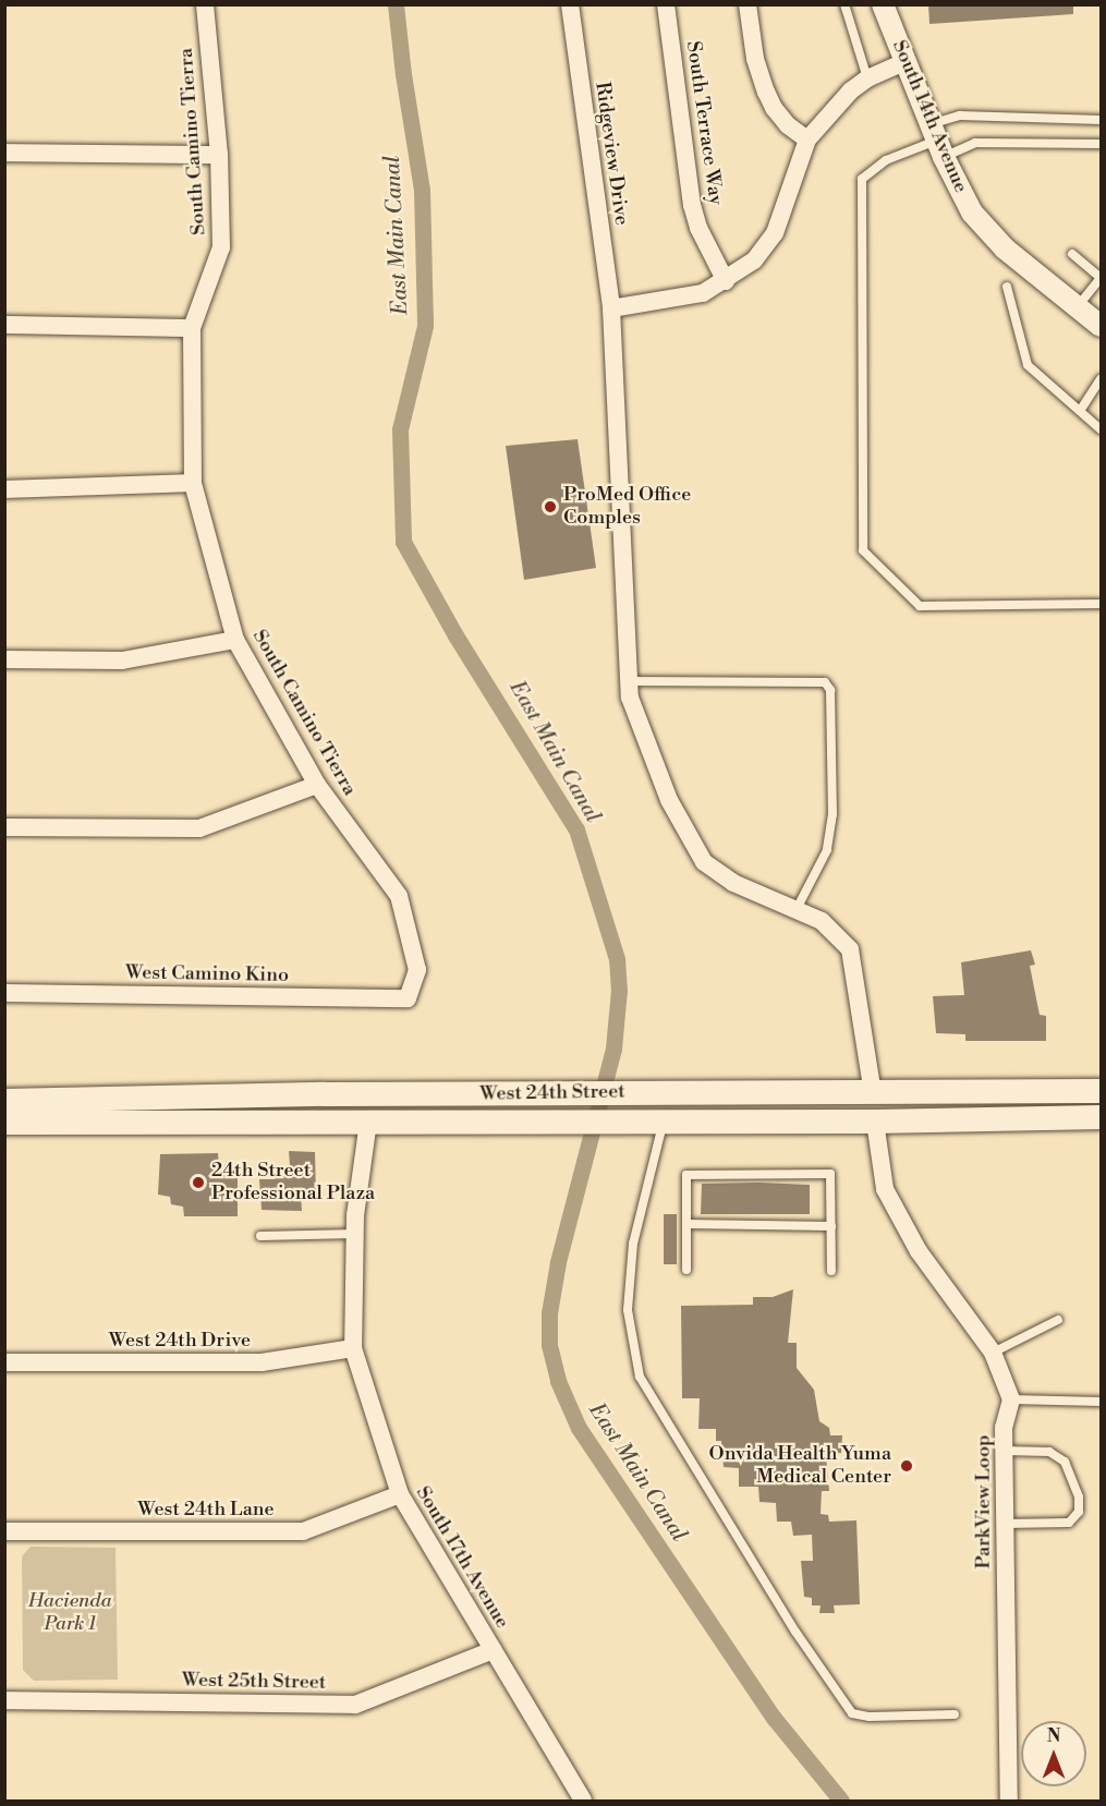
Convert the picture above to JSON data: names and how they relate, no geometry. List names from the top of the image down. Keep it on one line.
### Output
{"streets":{"main road":["West 24th Street"],"street":["South 14th Avenue","South Terrace Way","South Camino Tierra","Ridgeview Drive","West Camino Kino","West 24th Drive","ParkView Loop","West 24th Lane","South 17th Avenue","West 25th Street"]},"crossings":[["South Camino Tierra","West Camino Kino"],["Ridgeview Drive","West 24th Street"],["West 24th Street","South 17th Avenue"],["West 24th Drive","South 17th Avenue"],["West 24th Lane","South 17th Avenue"],["South 17th Avenue","West 25th Street"]],"water":["East Main Canal"],"parks":["Hacienda Park 1"],"places":["ProMed Office Comples","24th Street Professional Plaza","Onvida Health Yuma Medical Center"],"north":"top"}
